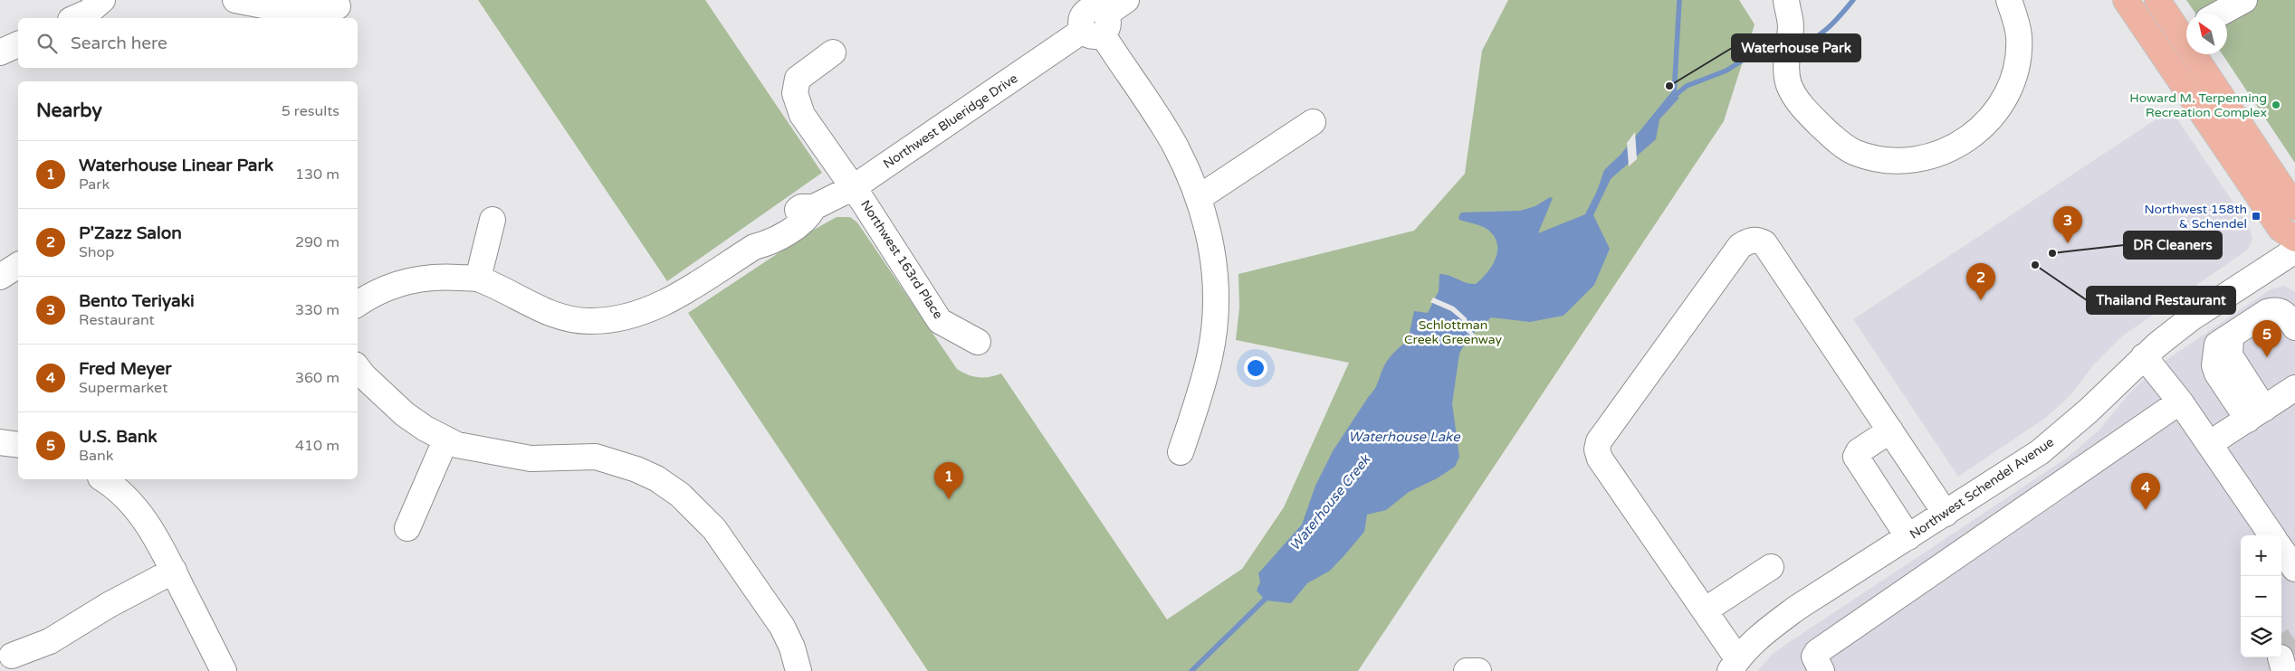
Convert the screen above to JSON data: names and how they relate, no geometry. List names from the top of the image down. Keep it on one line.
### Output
{"streets":{"street":["Northwest Blueridge Drive","Northwest 163rd Place","Northwest Schendel Avenue"]},"crossings":[["Northwest Blueridge Drive","Northwest 163rd Place"]],"water":["Waterhouse Lake","Waterhouse Creek"],"parks":["Schlottman Creek Greenway"],"places":{"other":["Waterhouse Park","Howard M. Terpenning Recreation Complex","DR Cleaners","Thailand Restaurant"],"transit":["Northwest 158th & Schendel"]},"north":"top left","page":{"search":"Search here","heading":["Nearby","5 results"],"list":[{"mark":"1","name":"Waterhouse Linear Park","note":"Park","value":"130 m"},{"mark":"2","name":"P'Zazz Salon","note":"Shop","value":"290 m"},{"mark":"3","name":"Bento Teriyaki","note":"Restaurant","value":"330 m"},{"mark":"4","name":"Fred Meyer","note":"Supermarket","value":"360 m"},{"mark":"5","name":"U.S. Bank","note":"Bank","value":"410 m"}],"pins":["3","2","5","1","4"],"map_buttons":["+","−"]}}
